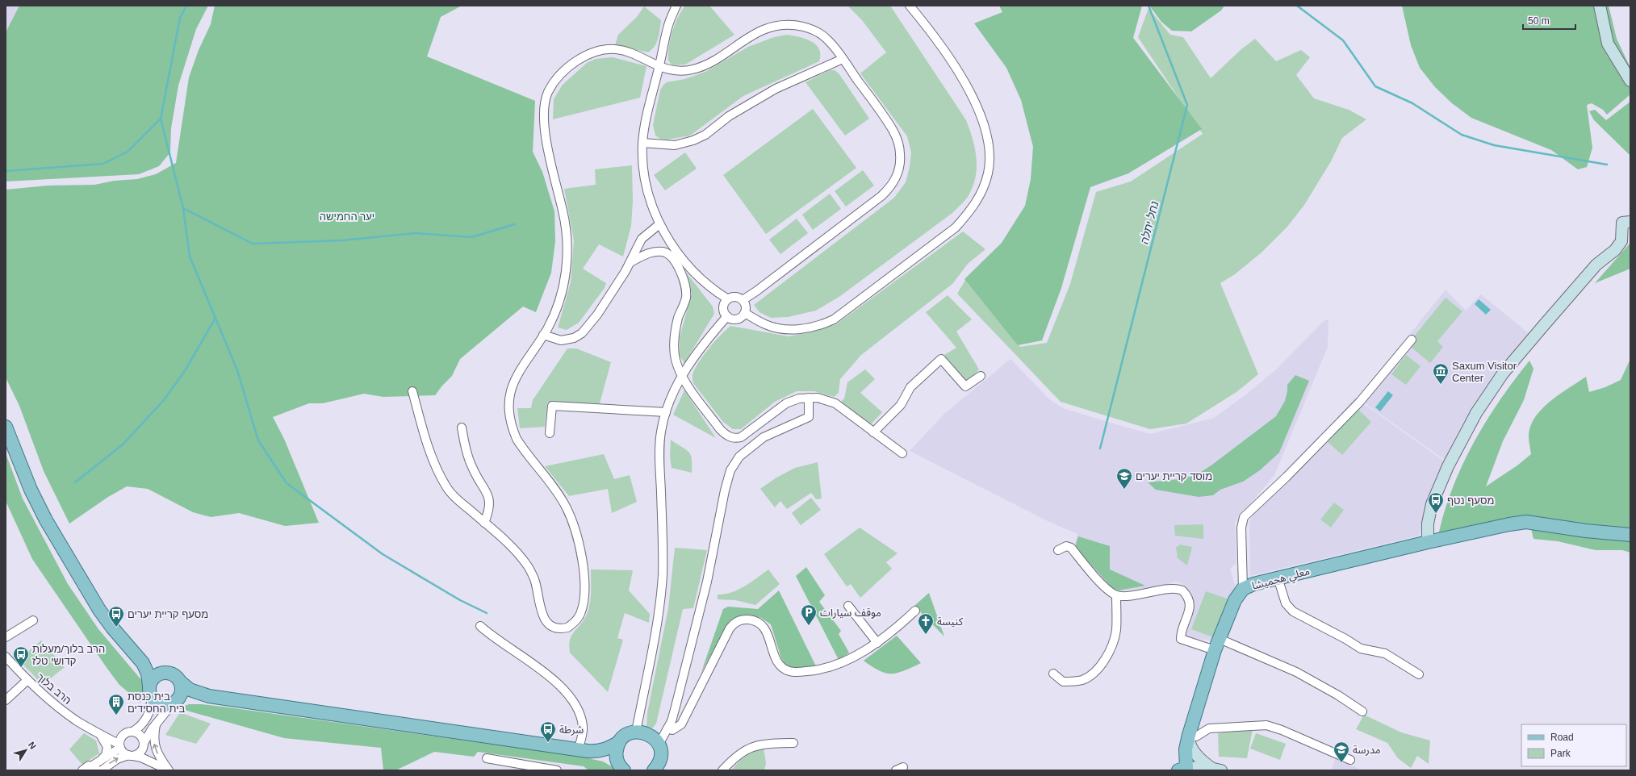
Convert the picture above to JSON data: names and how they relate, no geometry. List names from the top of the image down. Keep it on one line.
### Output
{"streets":{"main road":["معلي هحميشا"],"street":["הרב בלוך"]},"water":["נחל יתלה"],"parks":["יער החמישה"],"places":{"museum":["Saxum Visitor Center"],"school or university":["מוסד קריית יערים","مدرسة"],"bus stop":["מסעף נטף","מסעף קריית יערים","הרב בלוך/מעלות קדושי טלז","شرطة"],"parking":["موقف سيارات"],"church":["كنيسة"],"building":["בית כנסת בית החסידים"]},"legend":["Road","Park"],"scale_bar":"50 m","north":"top right"}
